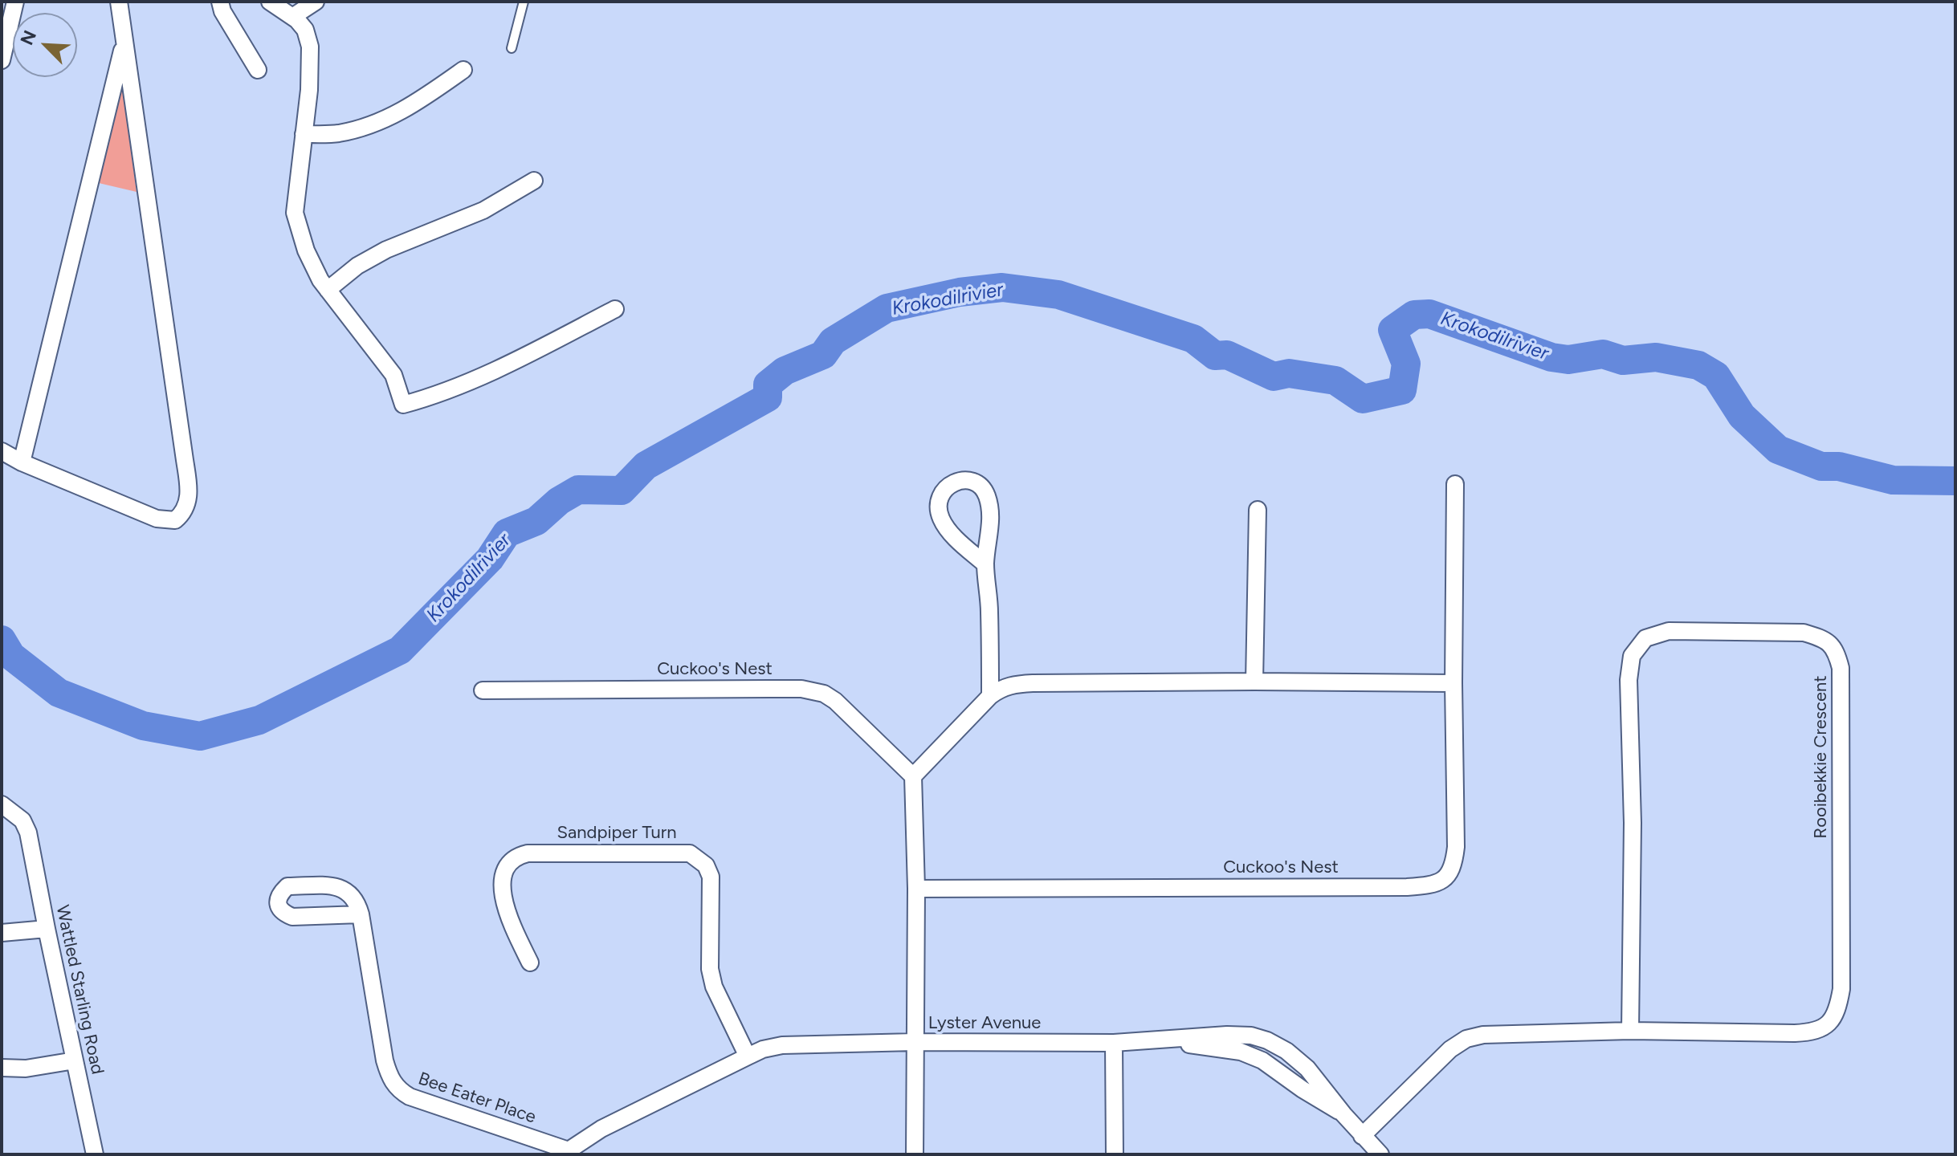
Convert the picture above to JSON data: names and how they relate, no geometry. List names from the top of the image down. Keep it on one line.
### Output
{"streets":{"street":["Cuckoo's Nest","Rooibekkie Crescent","Sandpiper Turn","Wattled Starling Road","Lyster Avenue","Bee Eater Place"]},"crossings":[["Rooibekkie Crescent","Lyster Avenue"],["Sandpiper Turn","Lyster Avenue"],["Lyster Avenue","Bee Eater Place"]],"water":["Krokodilrivier"],"north":"top left"}
